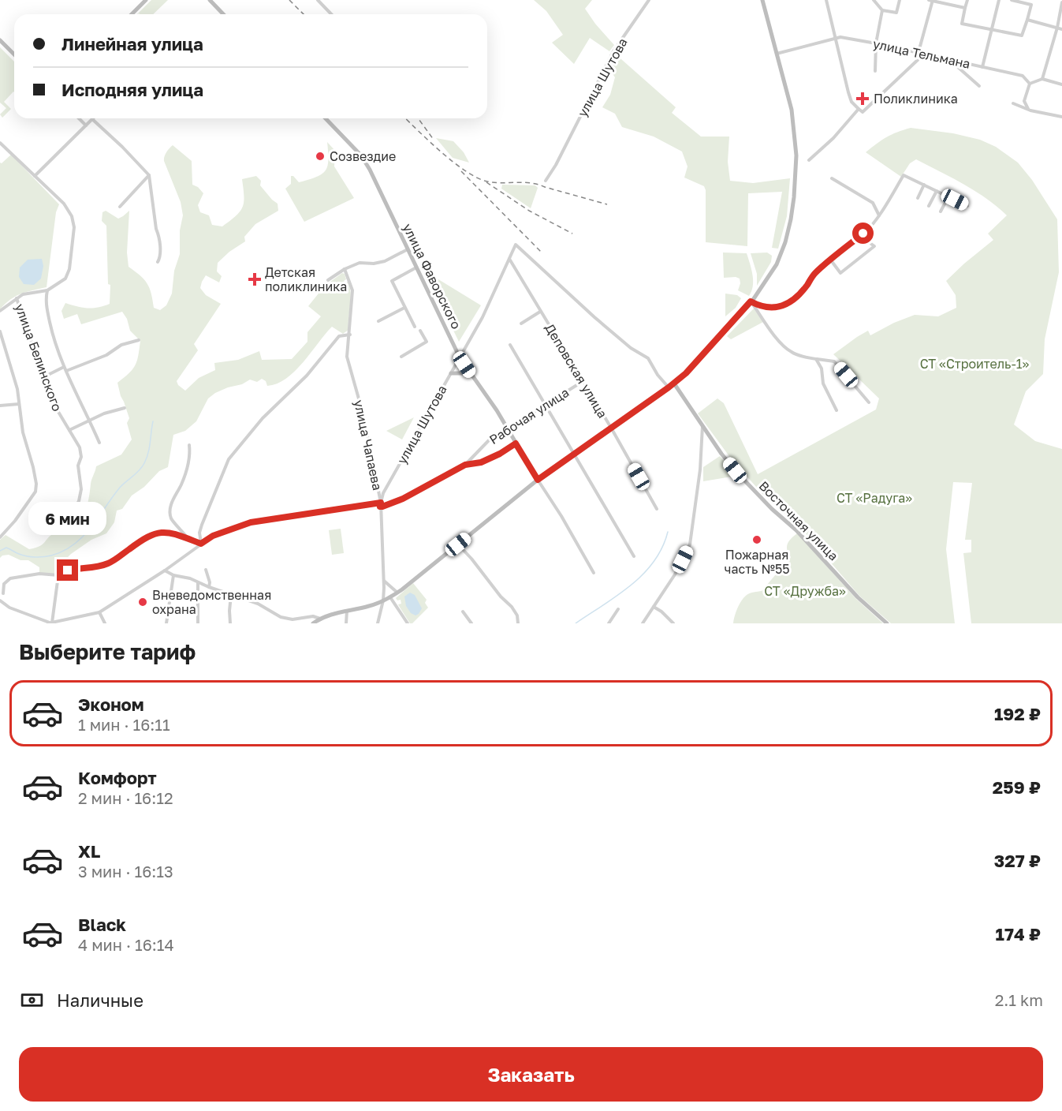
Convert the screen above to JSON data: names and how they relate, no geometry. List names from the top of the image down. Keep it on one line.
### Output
{"streets":{"main road":["улица Фаворского","Восточная улица"],"street":["улица Тельмана","улица Шутова","улица Белинского","Деповская улица","Рабочая улица","улица Чапаева"]},"crossings":[["улица Шутова","улица Фаворского"],["улица Шутова","Деповская улица"],["улица Шутова","Рабочая улица"],["улица Шутова","улица Чапаева"],["улица Фаворского","Рабочая улица"],["Деповская улица","Рабочая улица"],["Рабочая улица","улица Чапаева"]],"parks":["СТ «Строитель-1»","СТ «Радуга»","СТ «Дружба»"],"places":{"health":["Поликлиника","Детская поликлиника"],"other":["Созвездие","Пожарная часть №55","Вневедомственная охрана"]},"page":{"banner":["Линейная улица","Исподняя улица"],"bubble":"6 мин","heading":"Выберите тариф","list":[{"name":"Эконом","note":"1 мин · 16:11","value":"192 ₽"},{"name":"Комфорт","note":"2 мин · 16:12","value":"259 ₽"},{"name":"XL","note":"3 мин · 16:13","value":"327 ₽"},{"name":"Black","note":"4 мин · 16:14","value":"174 ₽"}],"pay":["Наличные","2.1 km"],"buttons":"Заказать"}}
